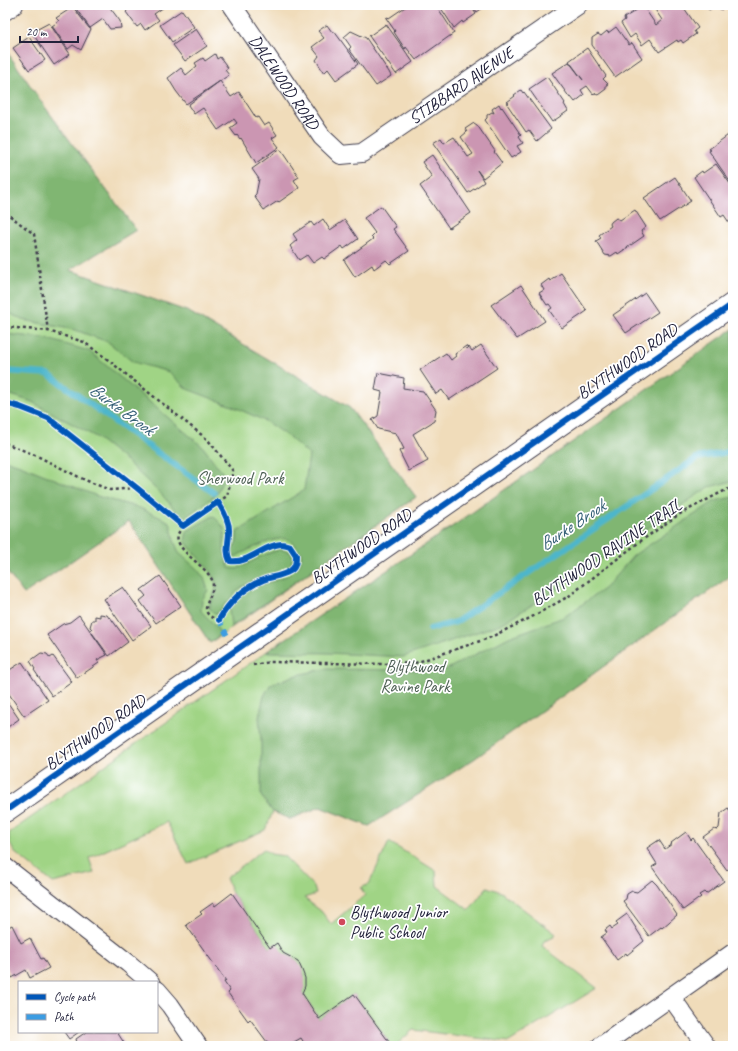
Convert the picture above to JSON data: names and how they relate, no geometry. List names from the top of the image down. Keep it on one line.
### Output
{"streets":{"street":["DALEWOOD ROAD","STIBBARD AVENUE","BLYTHWOOD ROAD"],"path":["BLYTHWOOD RAVINE TRAIL"]},"crossings":[["DALEWOOD ROAD","STIBBARD AVENUE"]],"water":["Burke Brook"],"parks":["Sherwood Park","Blythwood Ravine Park"],"places":["Blythwood Junior Public School"],"legend":["Cycle path","Path"],"scale_bar":"20 m"}
